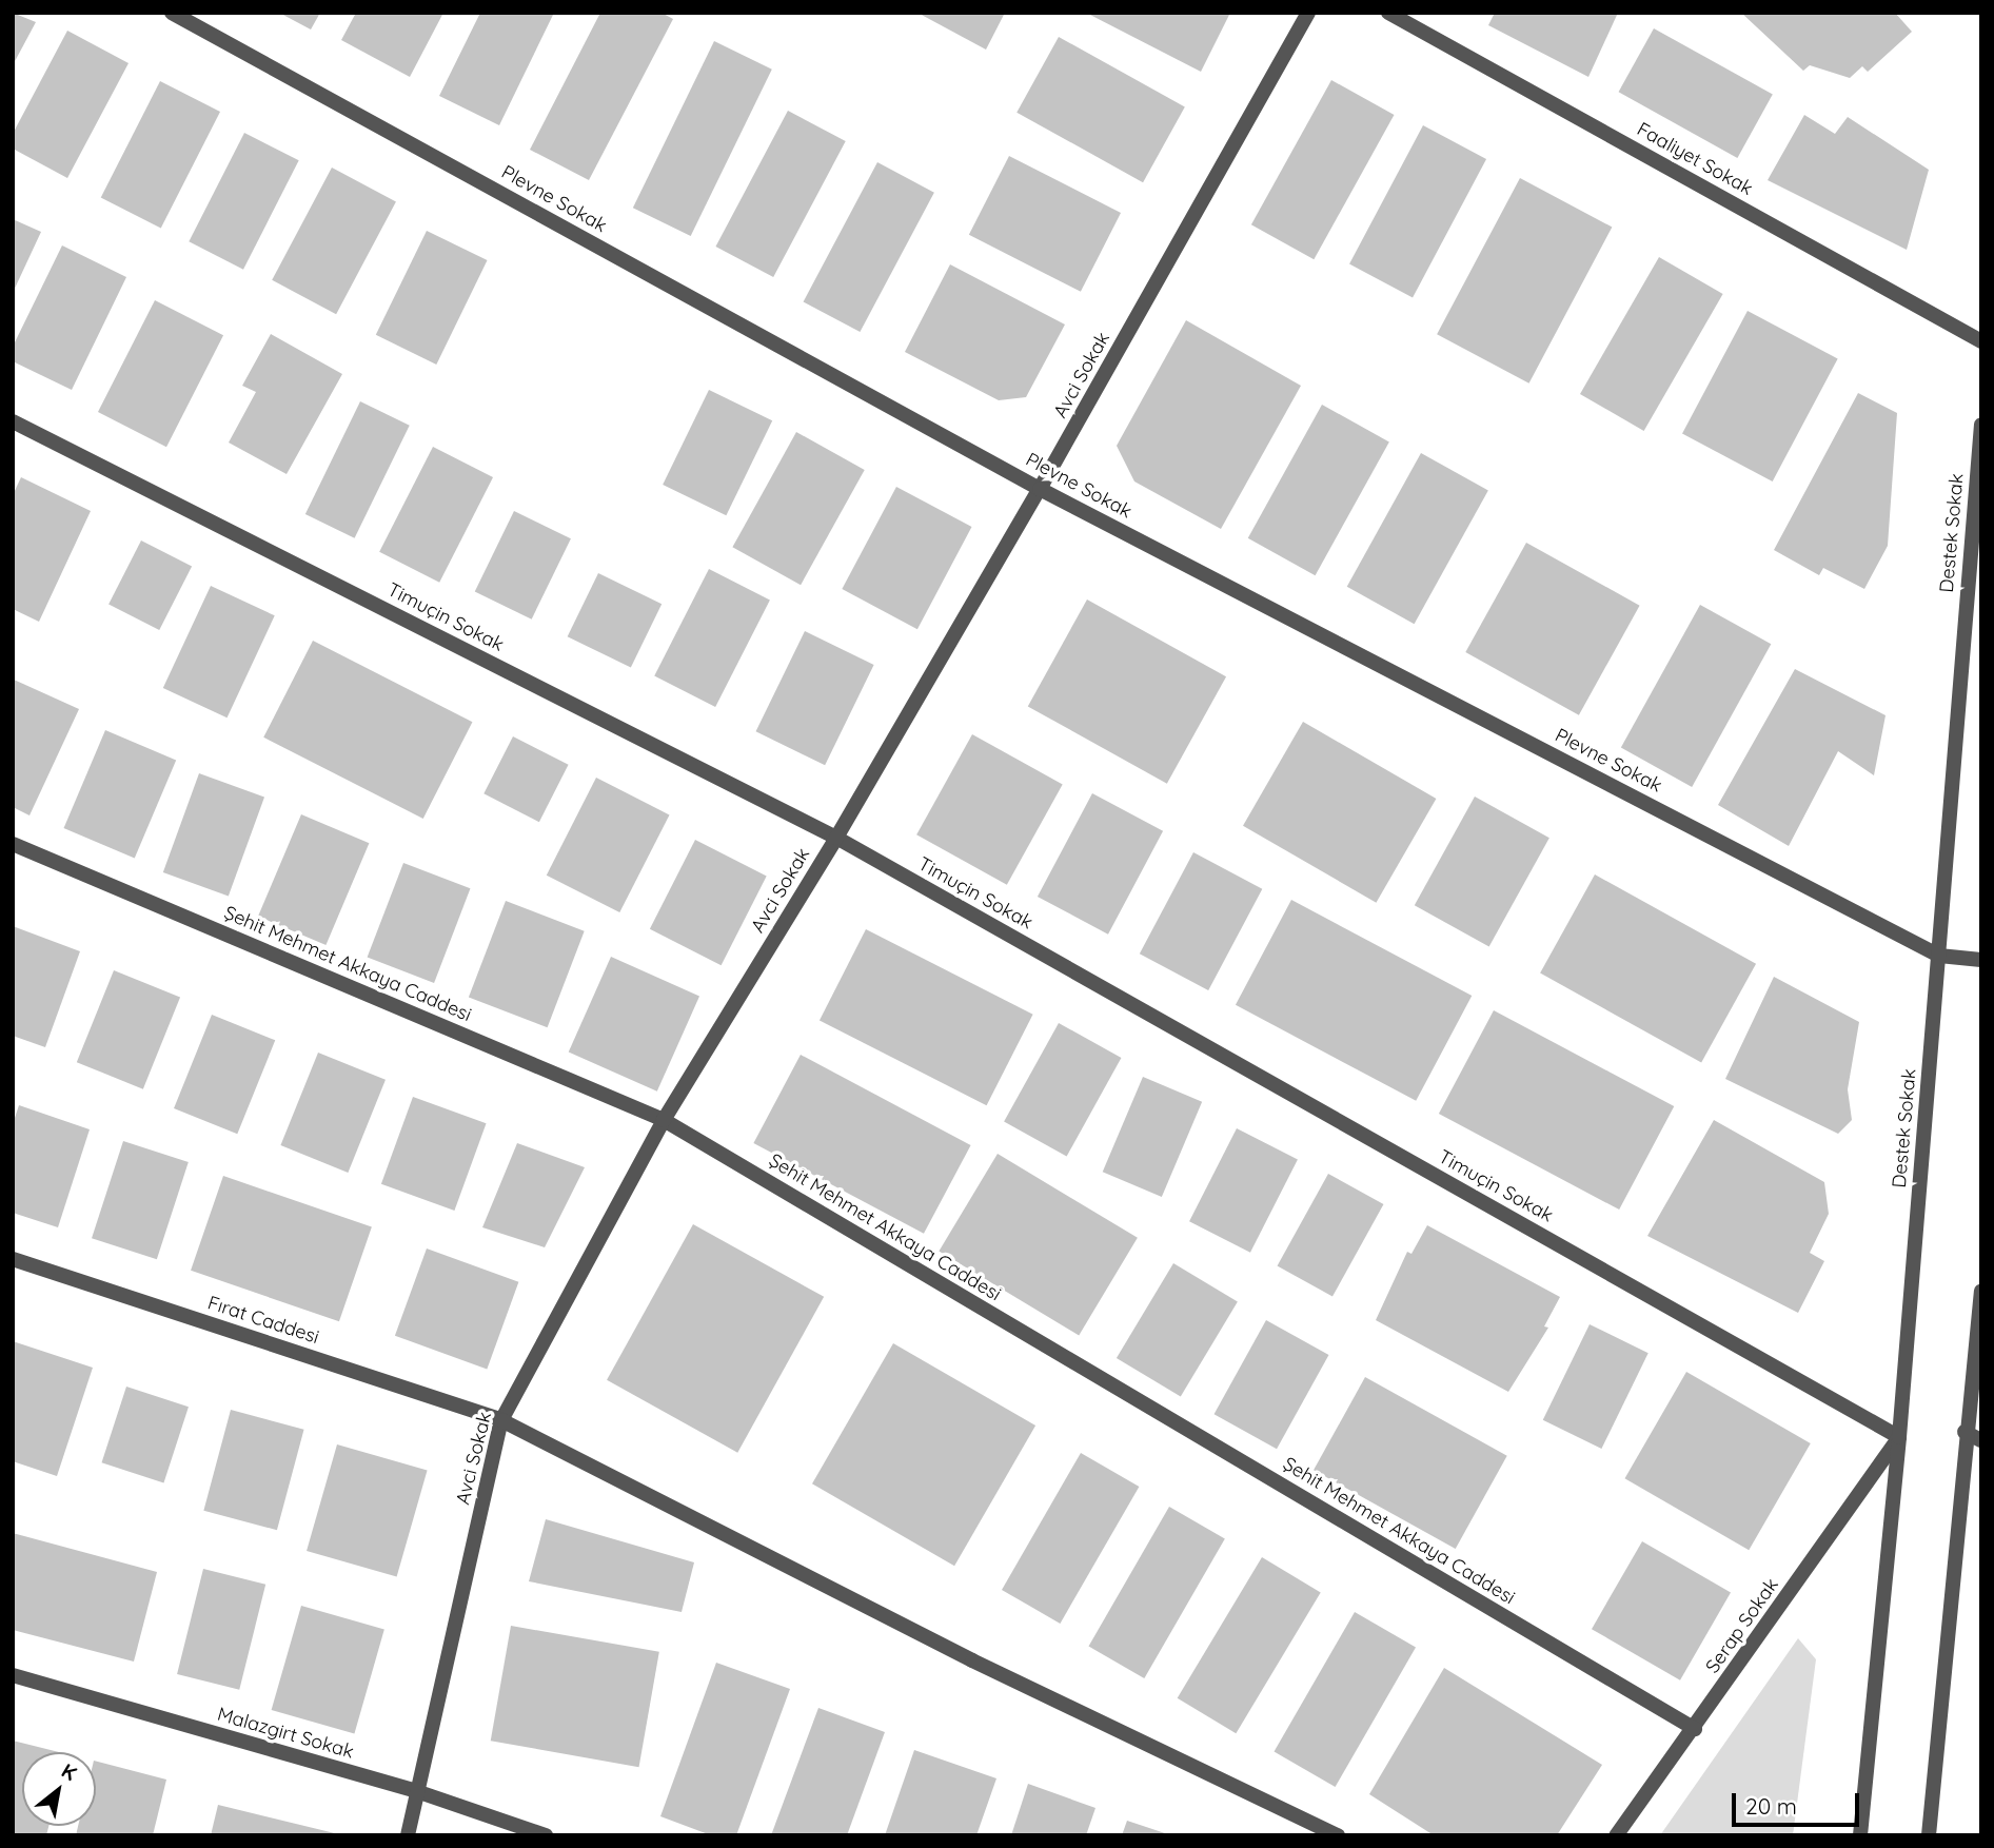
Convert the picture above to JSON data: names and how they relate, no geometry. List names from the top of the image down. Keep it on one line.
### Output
{"streets":{"street":["Faaliyet Sokak","Plevne Sokak","Avci Sokak","Destek Sokak","Timuçin Sokak","Şehit Mehmet Akkaya Caddesi","Fırat Caddesi","Serap Sokak","Malazgirt Sokak"]},"crossings":[["Plevne Sokak","Avci Sokak"],["Plevne Sokak","Destek Sokak"],["Avci Sokak","Timuçin Sokak"],["Avci Sokak","Şehit Mehmet Akkaya Caddesi"],["Avci Sokak","Fırat Caddesi"],["Avci Sokak","Malazgirt Sokak"],["Destek Sokak","Timuçin Sokak"],["Destek Sokak","Serap Sokak"],["Timuçin Sokak","Serap Sokak"],["Şehit Mehmet Akkaya Caddesi","Serap Sokak"]],"scale_bar":"20 m","north":"top right"}
